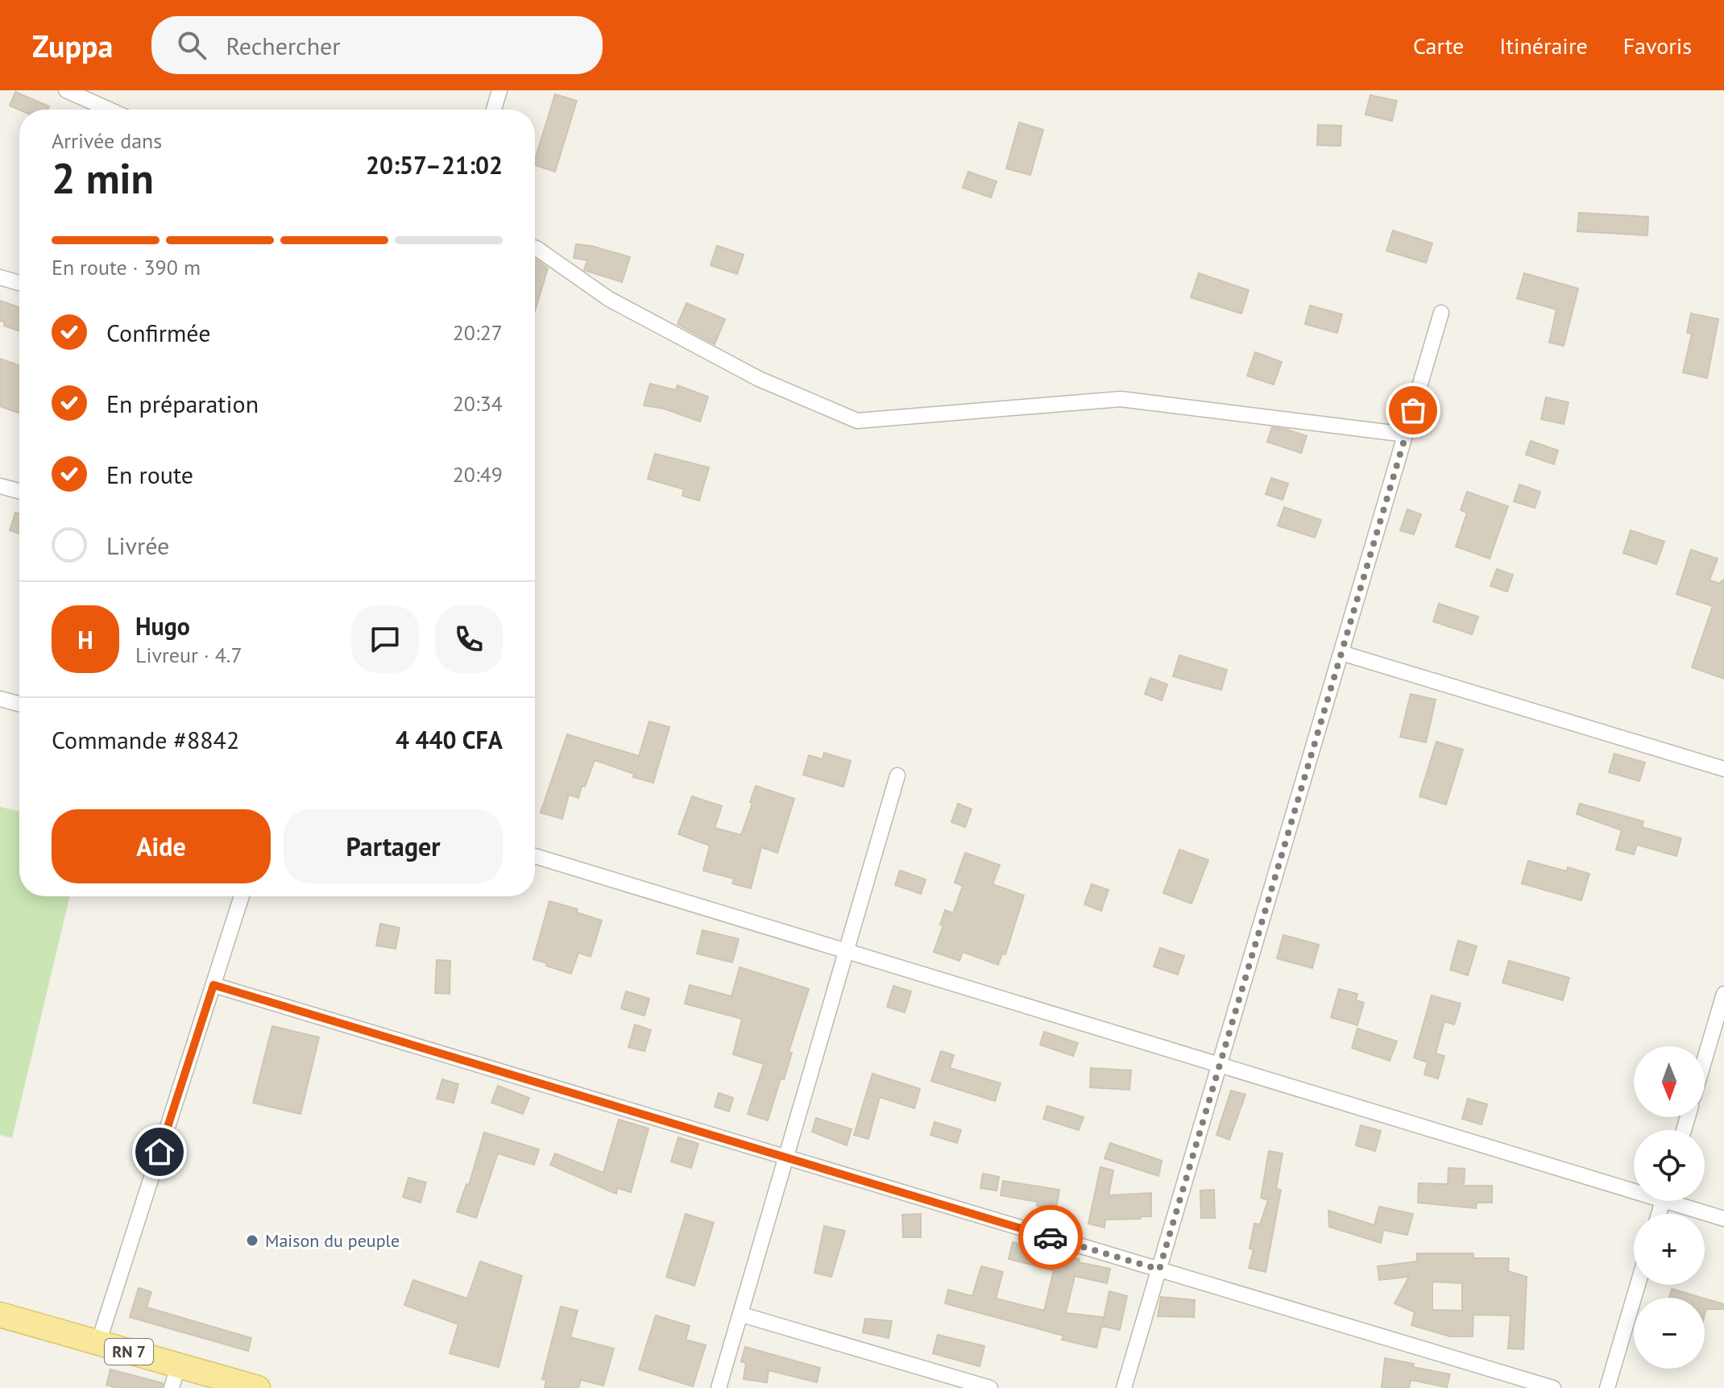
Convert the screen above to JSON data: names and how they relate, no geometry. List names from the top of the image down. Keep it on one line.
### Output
{"streets":{"main road":["RN 7"]},"places":["Maison du peuple"],"north":"bottom","page":{"header":"Zuppa","search":"Rechercher","nav":["Carte","Itinéraire","Favoris"],"heading":["2 min","Arrivée dans","20:57–21:02"],"panel":["Hugo","Livreur · 4.7","Commande #8842","4 440 CFA"],"bar":"En route · 390 m","list":[["Confirmée","20:27"],["En préparation","20:34"],["En route","20:49"],"Livrée"],"round":"H","buttons":["Aide","Partager"],"map_buttons":["+","−"]}}
